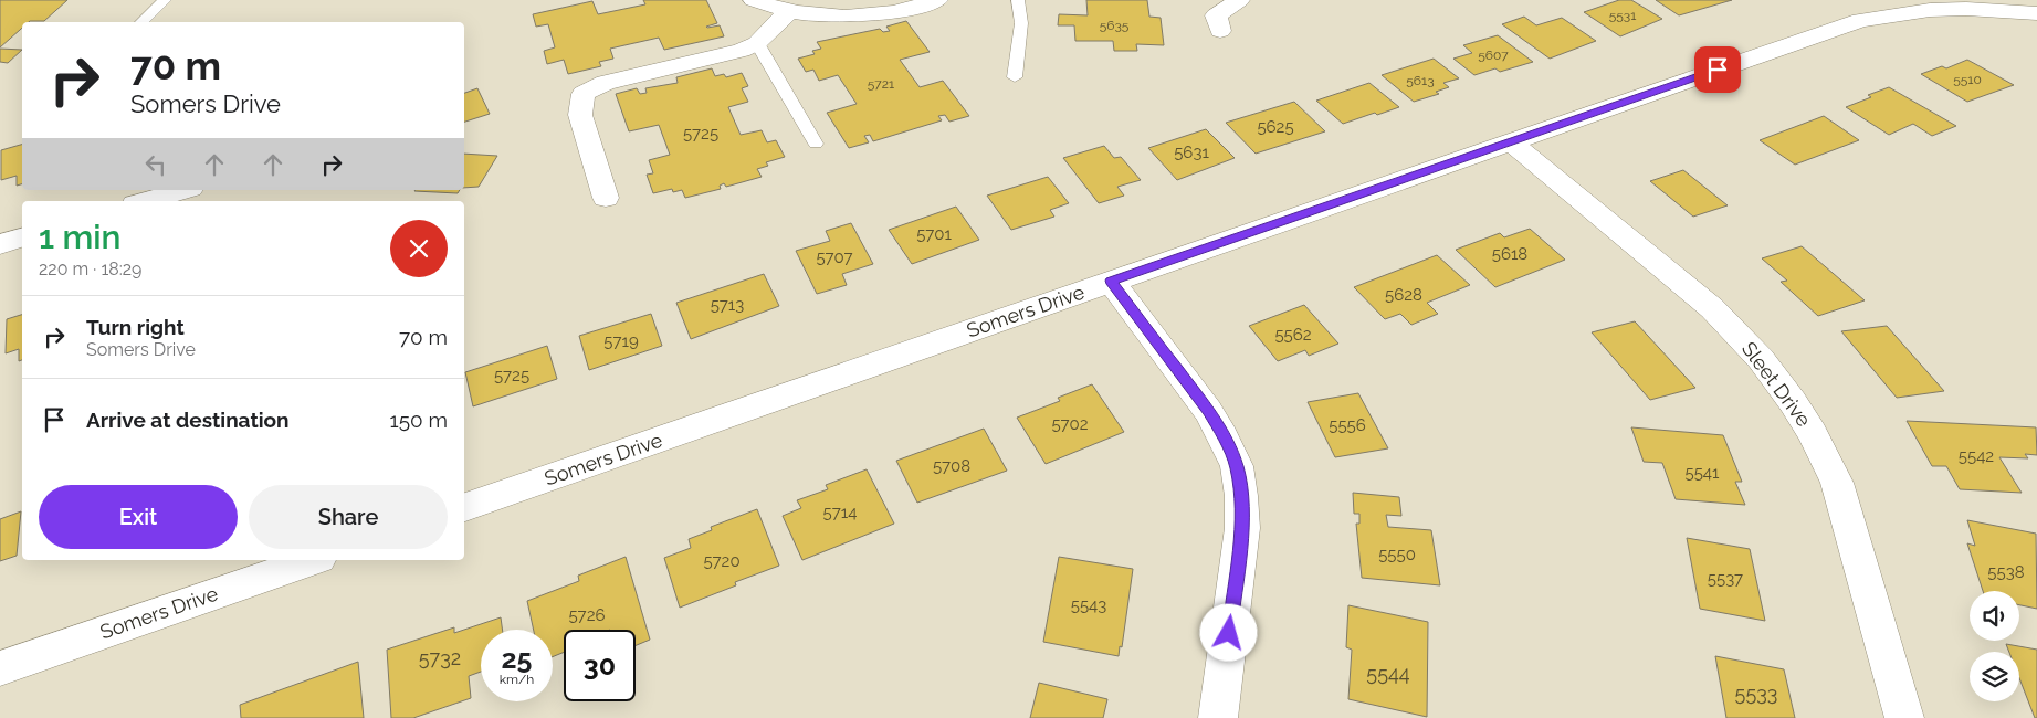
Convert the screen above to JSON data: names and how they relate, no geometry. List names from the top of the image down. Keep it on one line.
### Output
{"streets":{"street":["Somers Drive","Sleet Drive"]},"crossings":[["Somers Drive","Sleet Drive"]],"house_numbers":["5531","5635","5607","5510","5613","5721","5625","5725","5631","5701","5618","5707","5628","5713","5562","5719","5725","5702","5556","5542","5708","5541","5714","5550","5720","5538","5537","5543","5726","5732","5544","5533"],"page":{"turn":["70 m","Somers Drive"],"heading":["1 min","220 m · 18:29"],"list":[{"name":"Turn right","note":"Somers Drive","value":"70 m"},{"name":"Arrive at destination","value":"150 m"}],"buttons":["Exit","Share"],"speed":"25 km/h","limit":"30"}}
